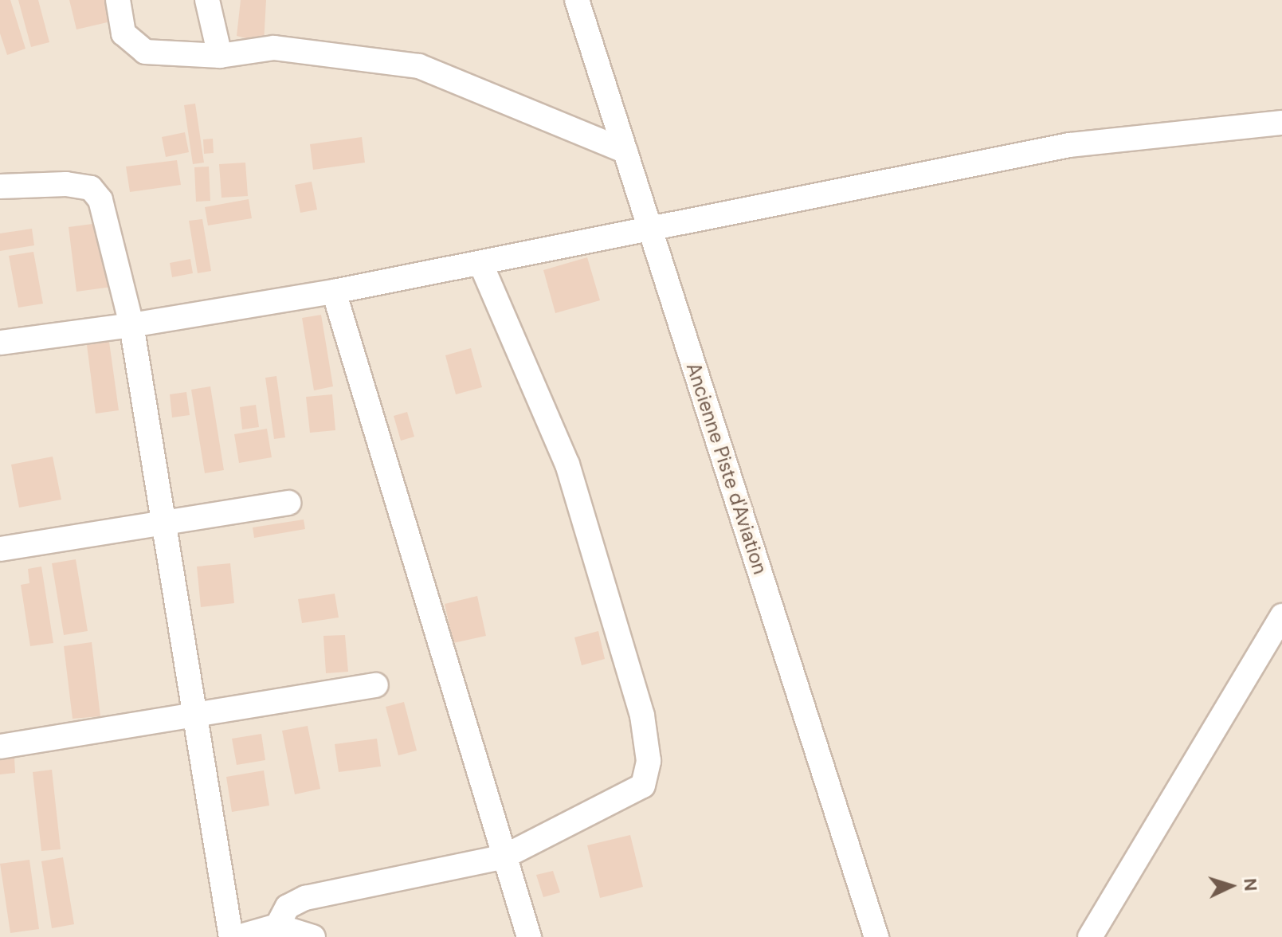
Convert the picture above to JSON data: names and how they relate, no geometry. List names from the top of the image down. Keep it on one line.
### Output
{"streets":{"street":["Ancienne Piste d'Aviation"]},"north":"right"}
